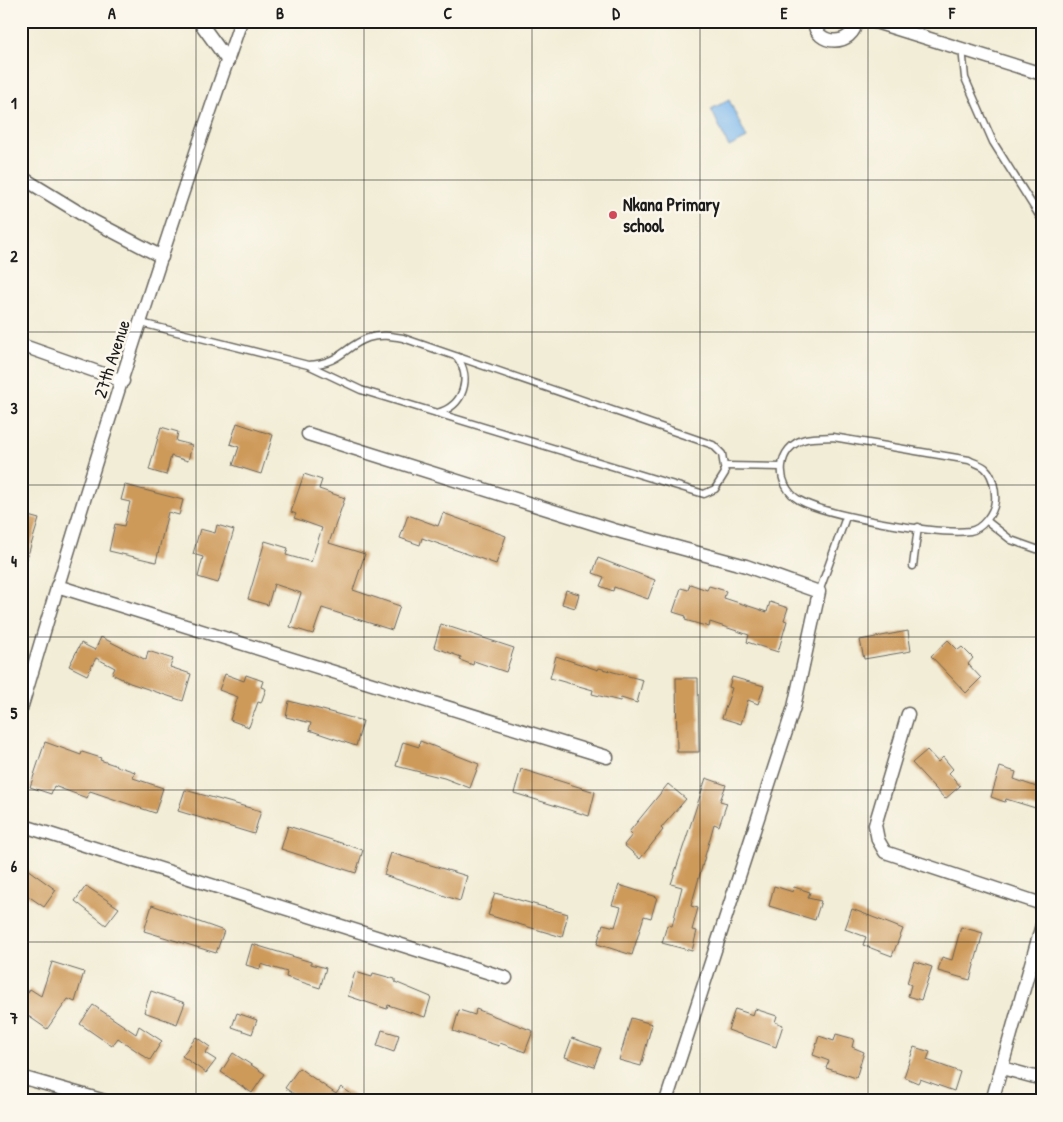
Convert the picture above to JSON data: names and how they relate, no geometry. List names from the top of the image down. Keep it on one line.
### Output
{"streets":{"street":["27th Avenue"]},"places":["Nkana Primary school"],"grid":{"columns":["A","B","C","D","E","F"],"rows":["1","2","3","4","5","6","7"]}}
